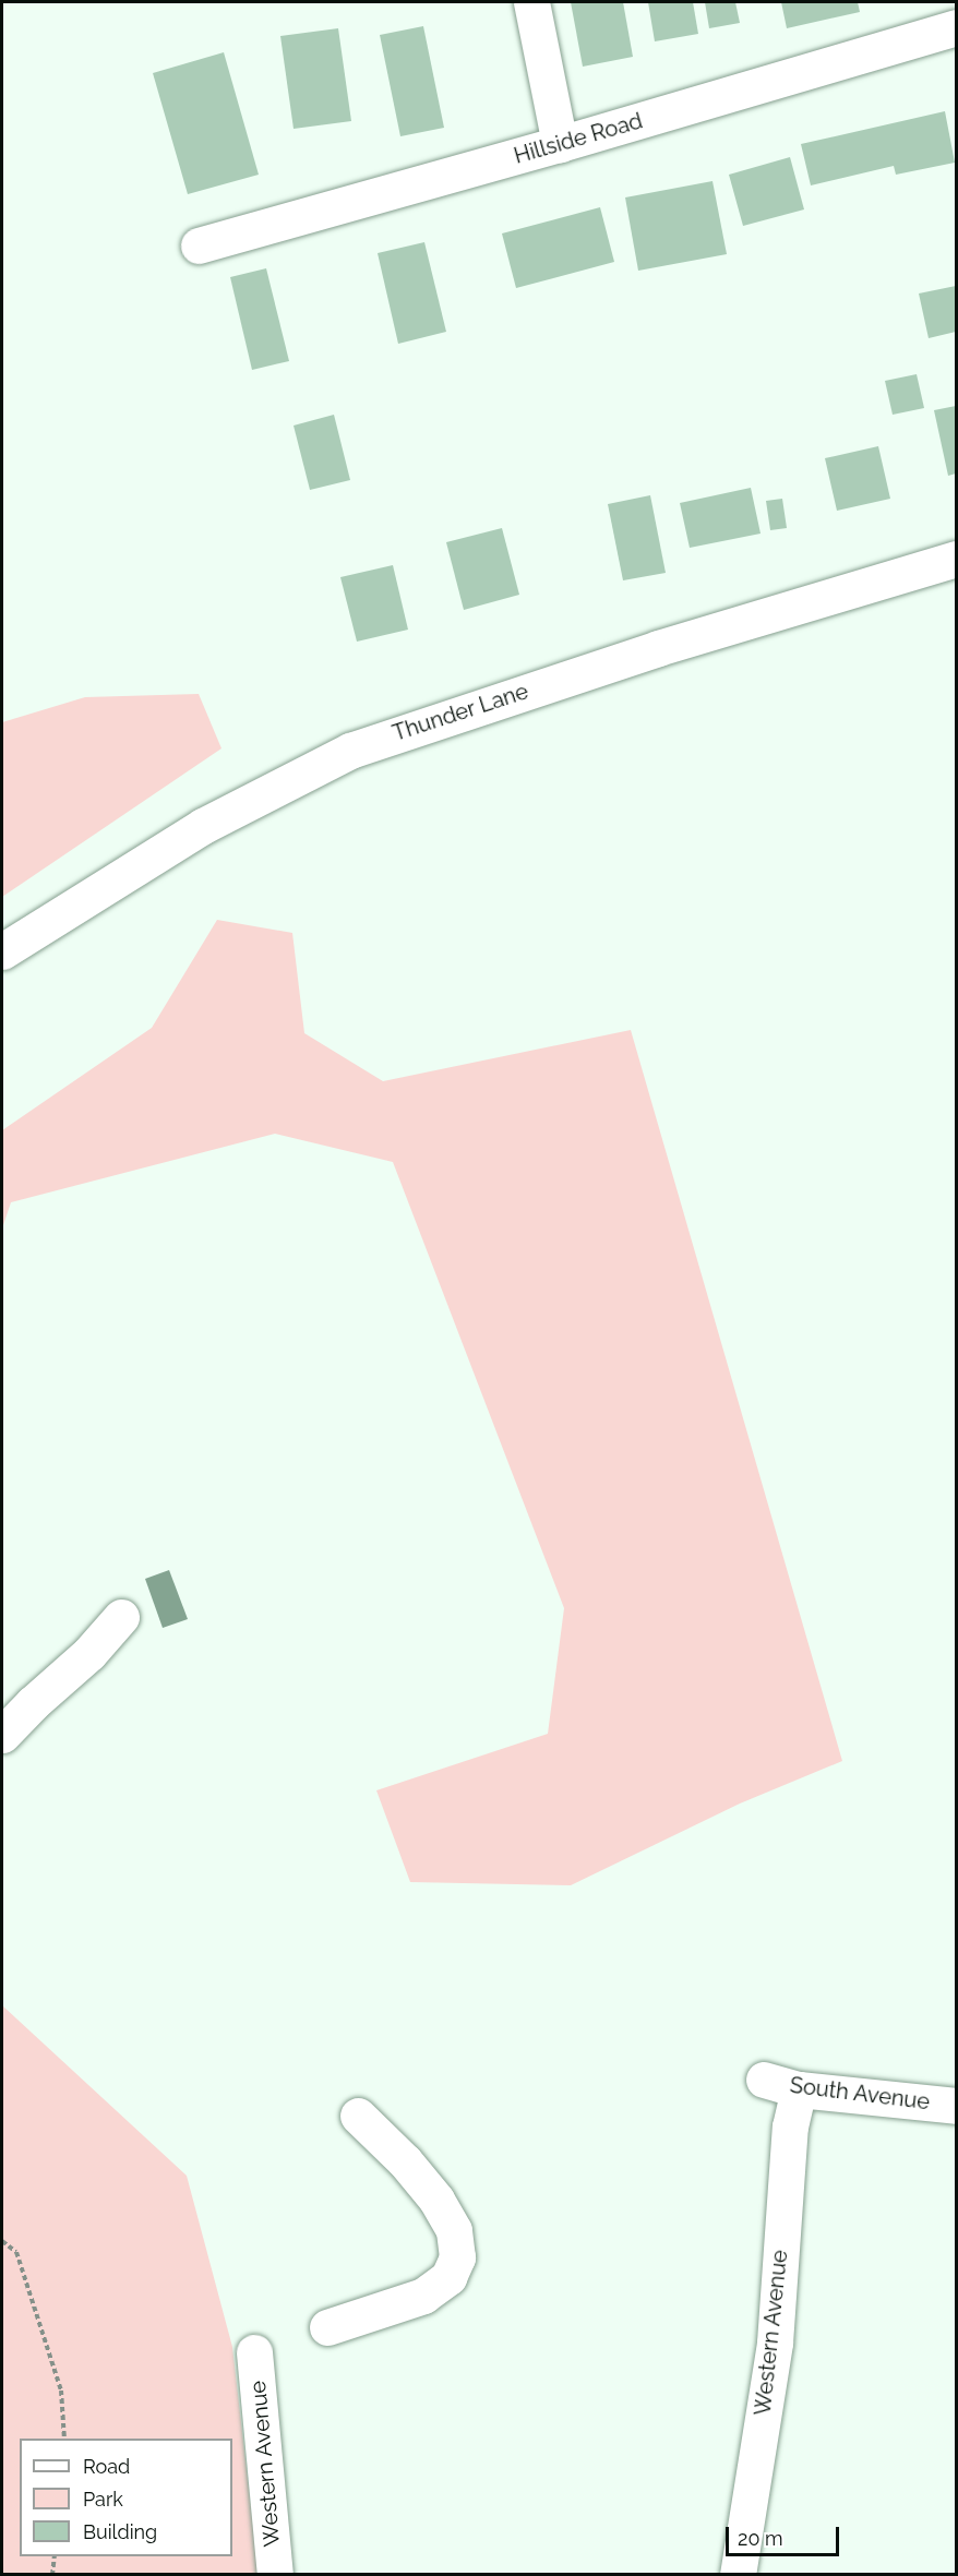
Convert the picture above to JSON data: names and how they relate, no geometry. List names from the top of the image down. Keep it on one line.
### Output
{"streets":{"street":["Hillside Road","Thunder Lane","South Avenue","Western Avenue"]},"crossings":[["South Avenue","Western Avenue"]],"legend":["Road","Park","Building"],"scale_bar":"20 m"}
